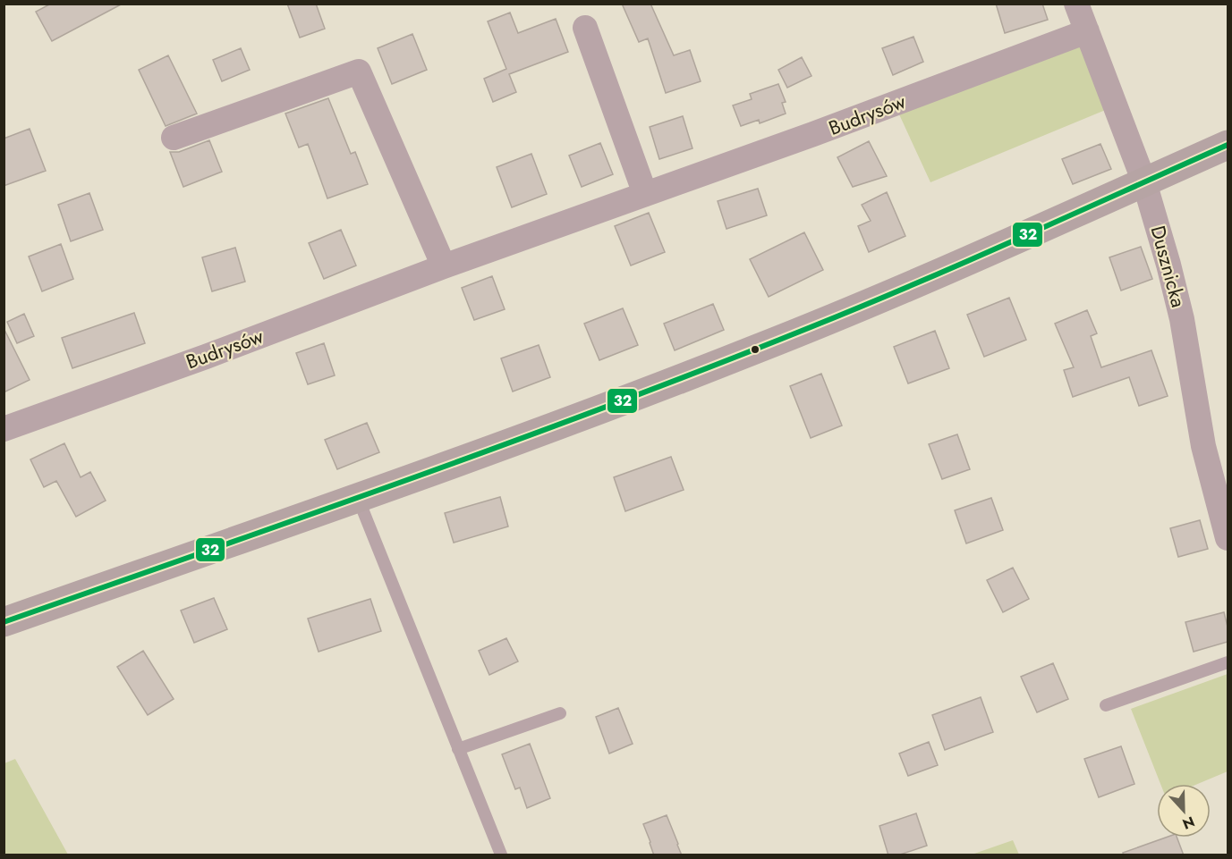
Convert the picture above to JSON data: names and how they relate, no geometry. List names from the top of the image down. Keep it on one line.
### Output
{"streets":{"street":["Budrysów","Dusznicka"]},"crossings":[["Budrysów","Dusznicka"]],"lines":["transit line 32"],"north":"bottom"}
